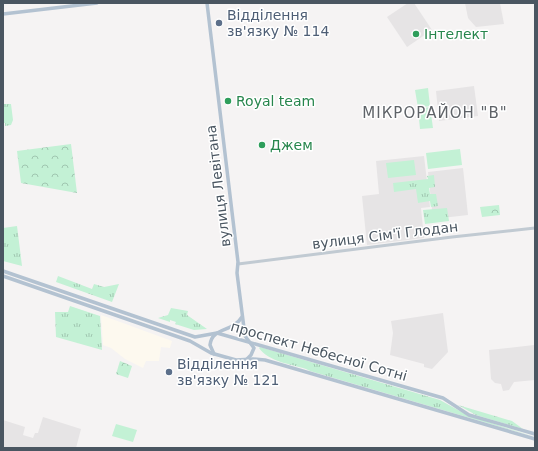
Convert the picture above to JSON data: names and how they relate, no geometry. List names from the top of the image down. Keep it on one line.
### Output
{"streets":{"main road":["вулиця Левітана","проспект Небесної Сотні"],"street":["вулиця Сім'ї Глодан"]},"crossings":[["вулиця Левітана","вулиця Сім'ї Глодан"],["вулиця Левітана","проспект Небесної Сотні"]],"districts":["МІКРОРАЙОН \"В\""],"places":["Відділення зв'язку № 114","Інтелект","Royal team","Джем","Відділення зв'язку № 121"]}
